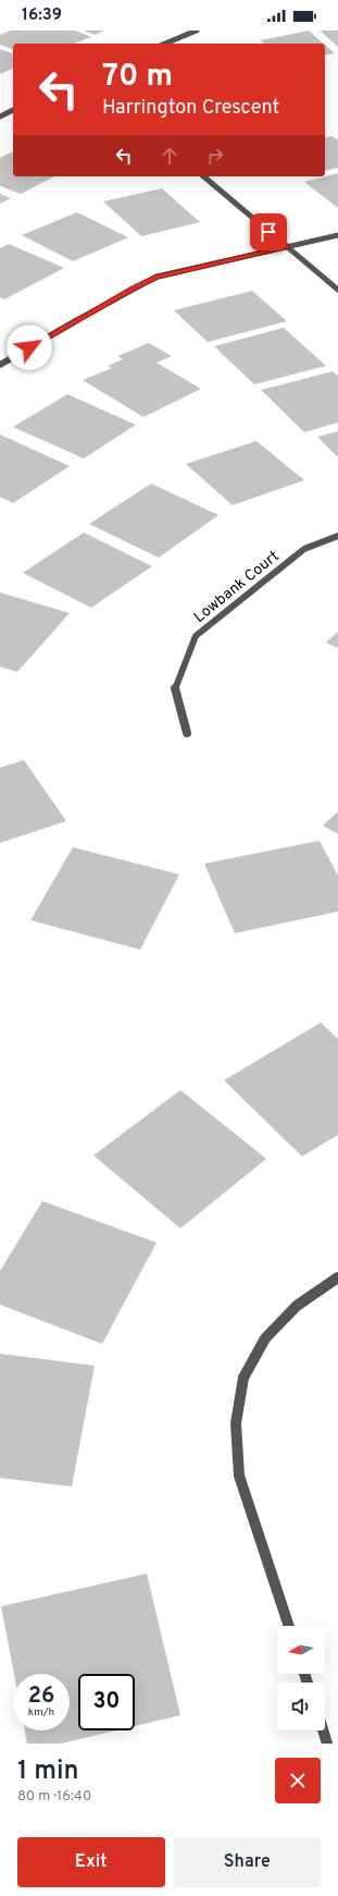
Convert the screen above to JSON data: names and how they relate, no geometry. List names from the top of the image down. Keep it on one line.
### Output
{"streets":{"street":["Lowbank Court"]},"north":"left","page":{"status":"16:39","turn":["70 m","Harrington Crescent"],"speed":"26 km/h","limit":"30","heading":["1 min","80 m · 16:40"],"buttons":["Exit","Share"]}}
